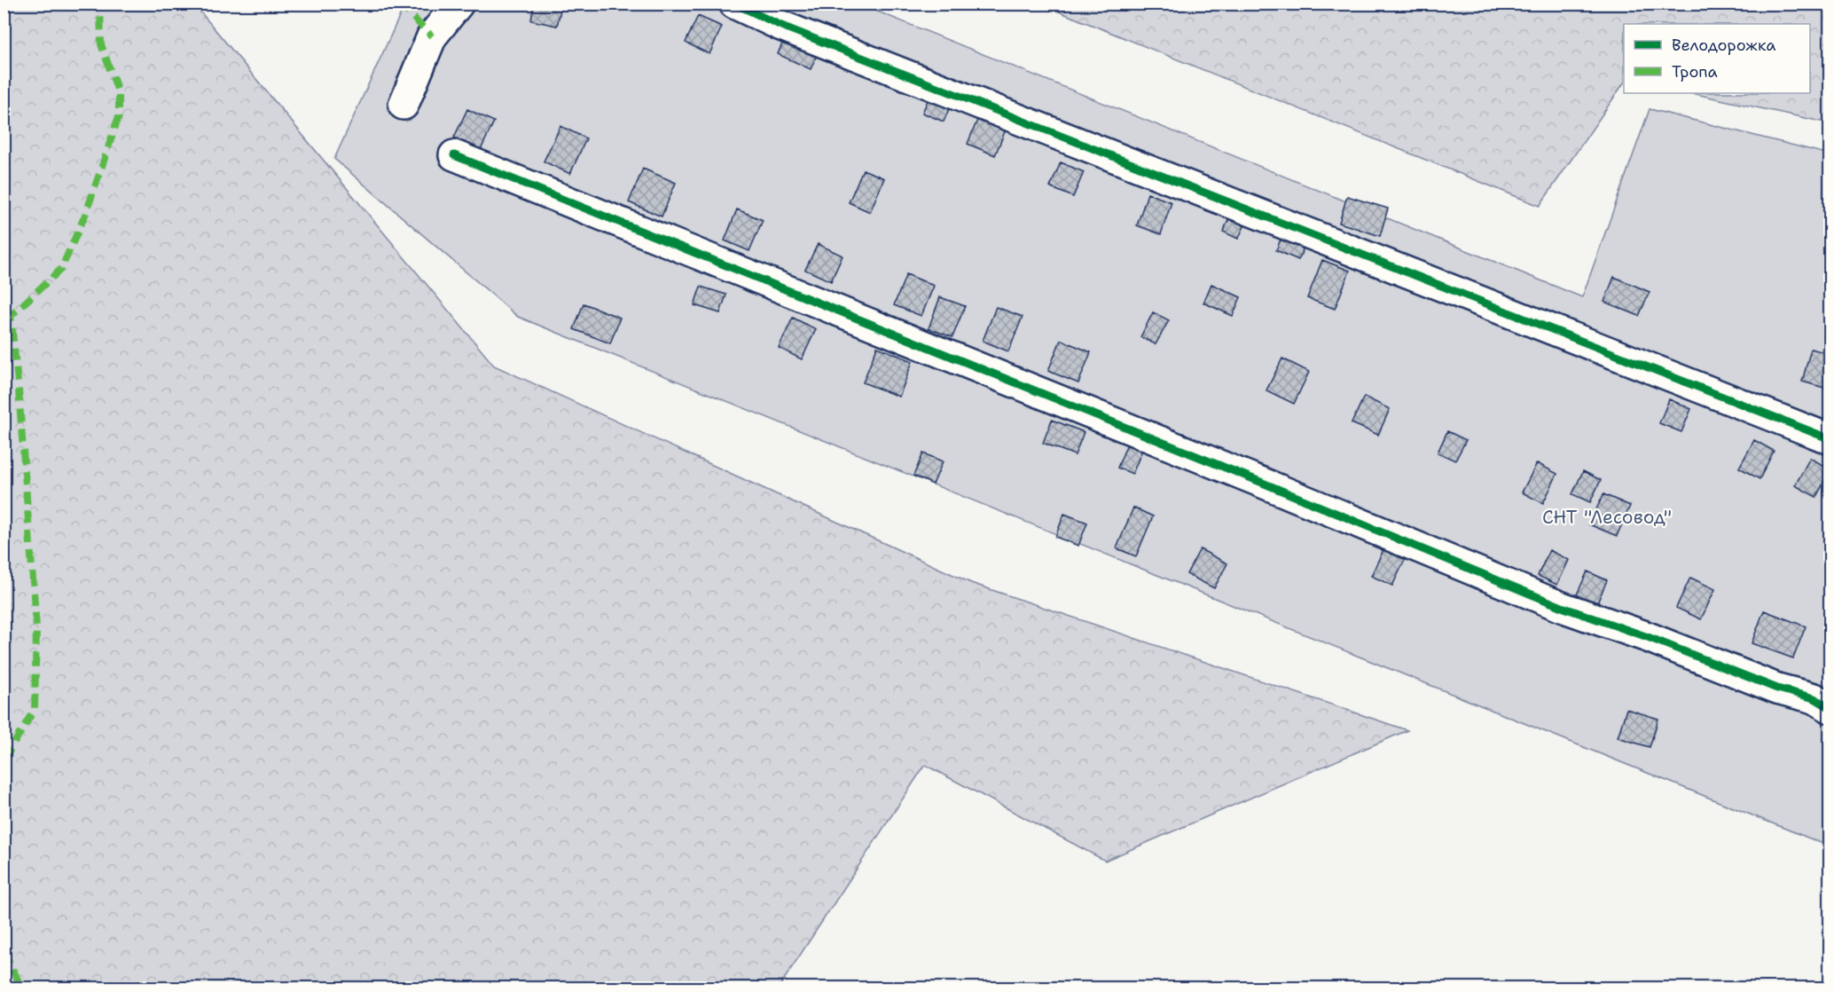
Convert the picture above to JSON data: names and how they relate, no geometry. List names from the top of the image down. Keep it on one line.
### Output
{"parks":["СНТ \"Лесовод\""],"legend":["Велодорожка","Тропа"]}
